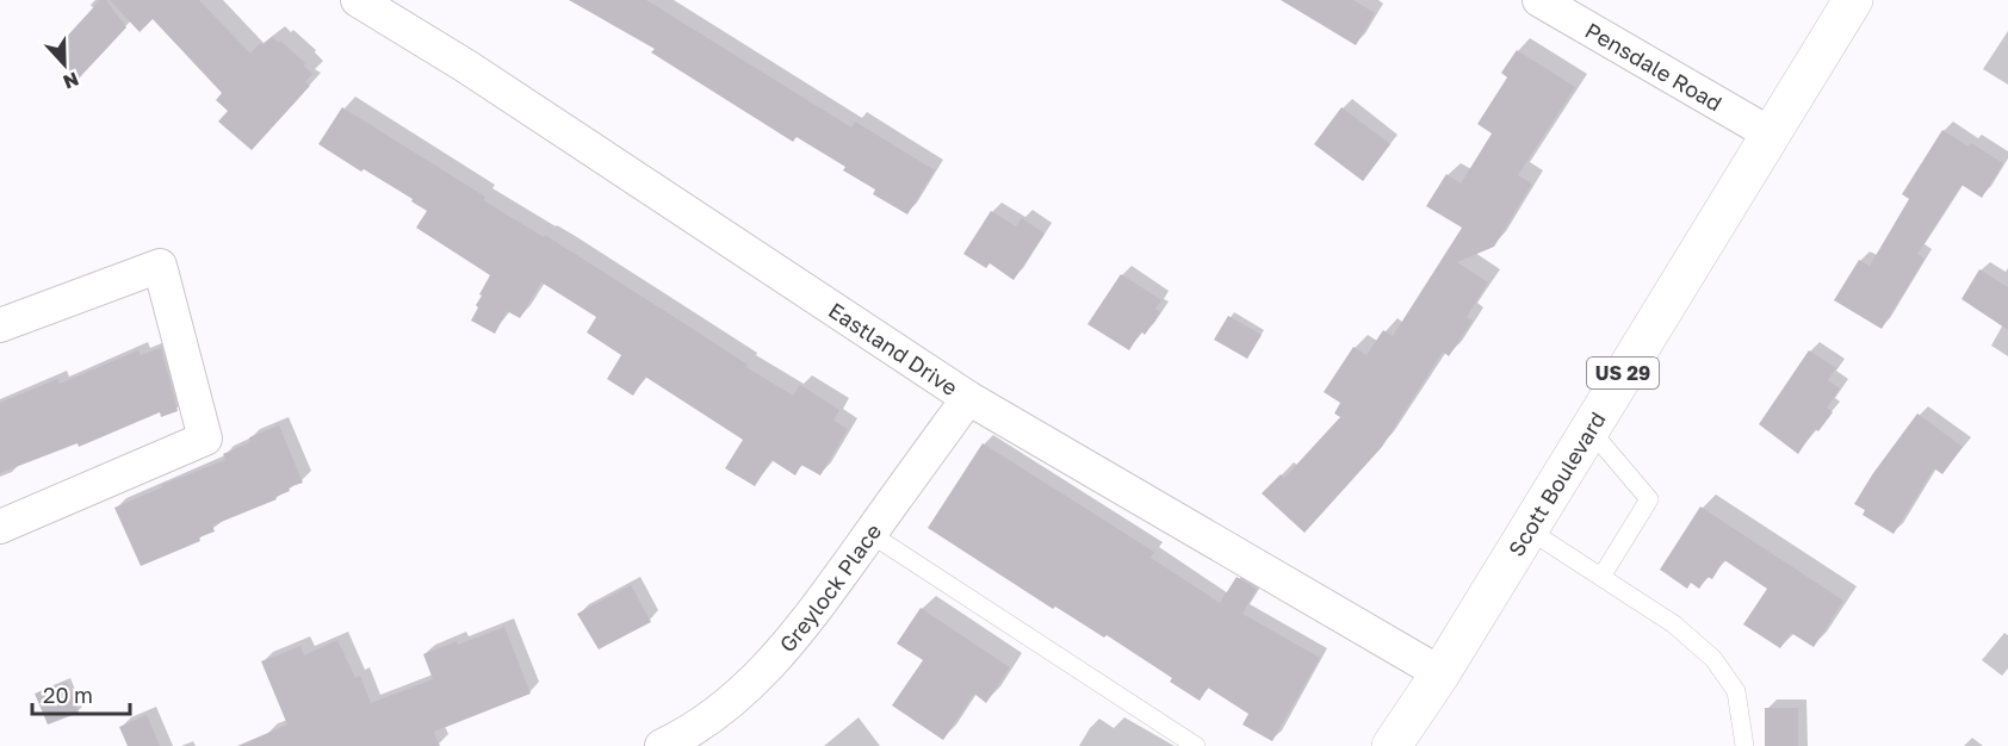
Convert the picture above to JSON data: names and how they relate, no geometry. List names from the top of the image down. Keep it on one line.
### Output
{"streets":{"highway":["US 29","Scott Boulevard"],"street":["Pensdale Road","Eastland Drive","Greylock Place"]},"crossings":[["Pensdale Road","Scott Boulevard"],["Eastland Drive","Scott Boulevard"],["Eastland Drive","Greylock Place"]],"scale_bar":"20 m","north":"bottom"}
